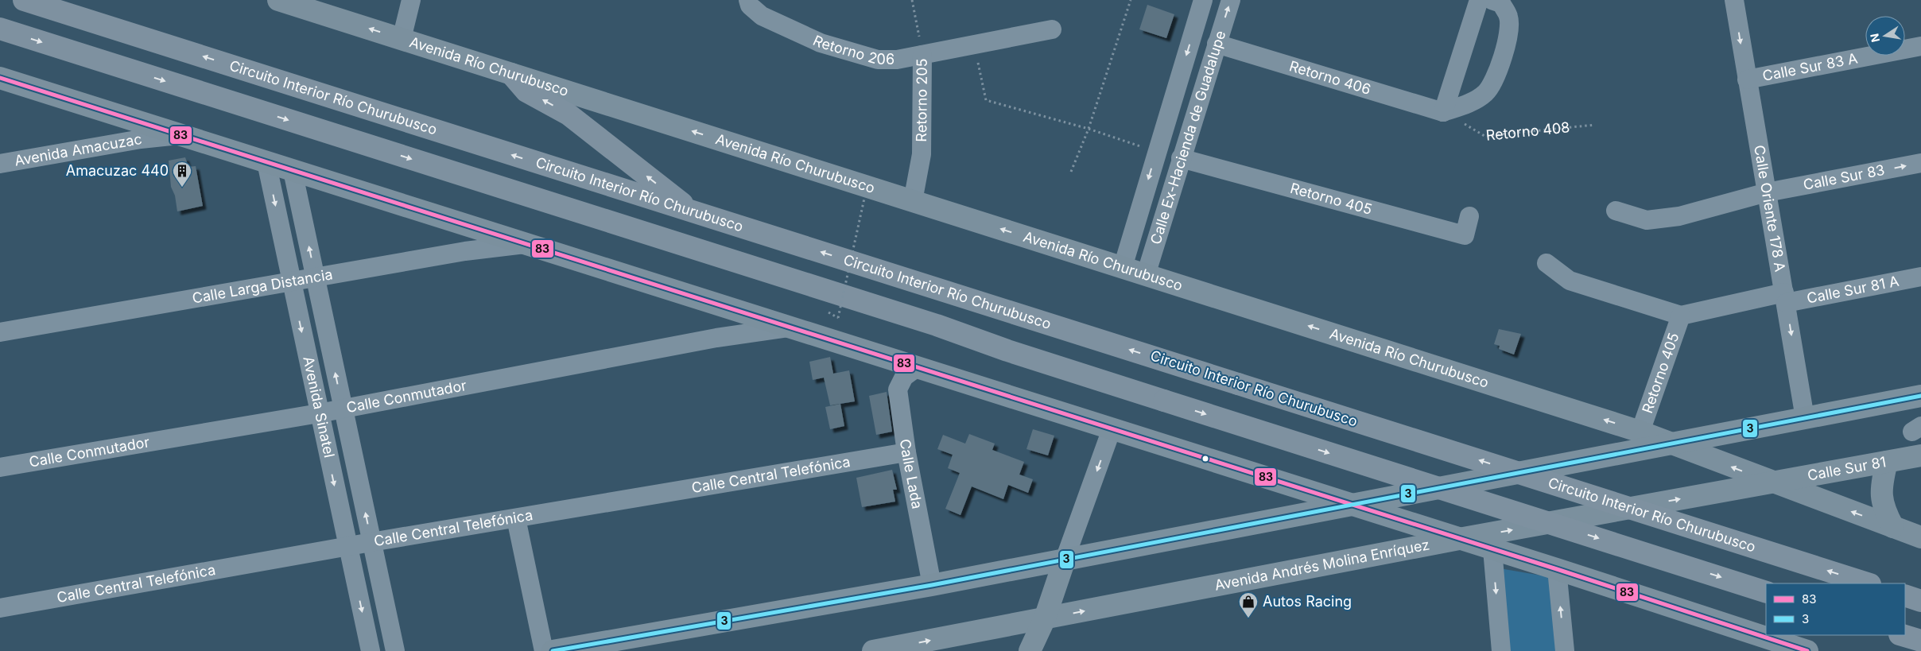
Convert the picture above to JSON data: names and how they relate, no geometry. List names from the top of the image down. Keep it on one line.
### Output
{"streets":{"highway":["Circuito Interior Río Churubusco"],"main road":["Avenida Río Churubusco","Calle Sur 81","Avenida Andrés Molina Enríquez"],"street":["Retorno 206","Calle Sur 83 A","Retorno 406","Retorno 205","Calle Ex-Hacienda de Guadalupe","Avenida Amacuzac","Calle Sur 83","Retorno 405","Calle Oriente 178 A","Calle Larga Distancia","Calle Sur 81 A","Calle Conmutador","Avenida Sinatel","Calle Lada","Calle Central Telefónica"],"path":["Retorno 408"]},"crossings":[["Retorno 206","Retorno 205"],["Avenida Río Churubusco","Retorno 205"],["Avenida Río Churubusco","Calle Ex-Hacienda de Guadalupe"],["Avenida Río Churubusco","Retorno 405"],["Avenida Río Churubusco","Calle Sur 81"],["Avenida Río Churubusco","Avenida Andrés Molina Enríquez"],["Calle Sur 83 A","Calle Oriente 178 A"],["Retorno 406","Retorno 408"],["Retorno 406","Calle Ex-Hacienda de Guadalupe"],["Calle Ex-Hacienda de Guadalupe","Retorno 405"],["Calle Sur 83","Calle Oriente 178 A"],["Retorno 405","Calle Oriente 178 A"],["Retorno 405","Calle Sur 81 A"],["Calle Oriente 178 A","Calle Sur 81 A"],["Calle Larga Distancia","Avenida Sinatel"],["Calle Conmutador","Avenida Sinatel"],["Avenida Sinatel","Calle Central Telefónica"],["Calle Sur 81","Avenida Andrés Molina Enríquez"],["Calle Lada","Calle Central Telefónica"]],"one_way":["Calle Sur 83","Calle Oriente 178 A"],"places":{"building":["Amacuzac 440"],"shop":["Autos Racing"]},"lines":["transit line 83","transit line 3"],"legend":["83","3"],"north":"left"}
